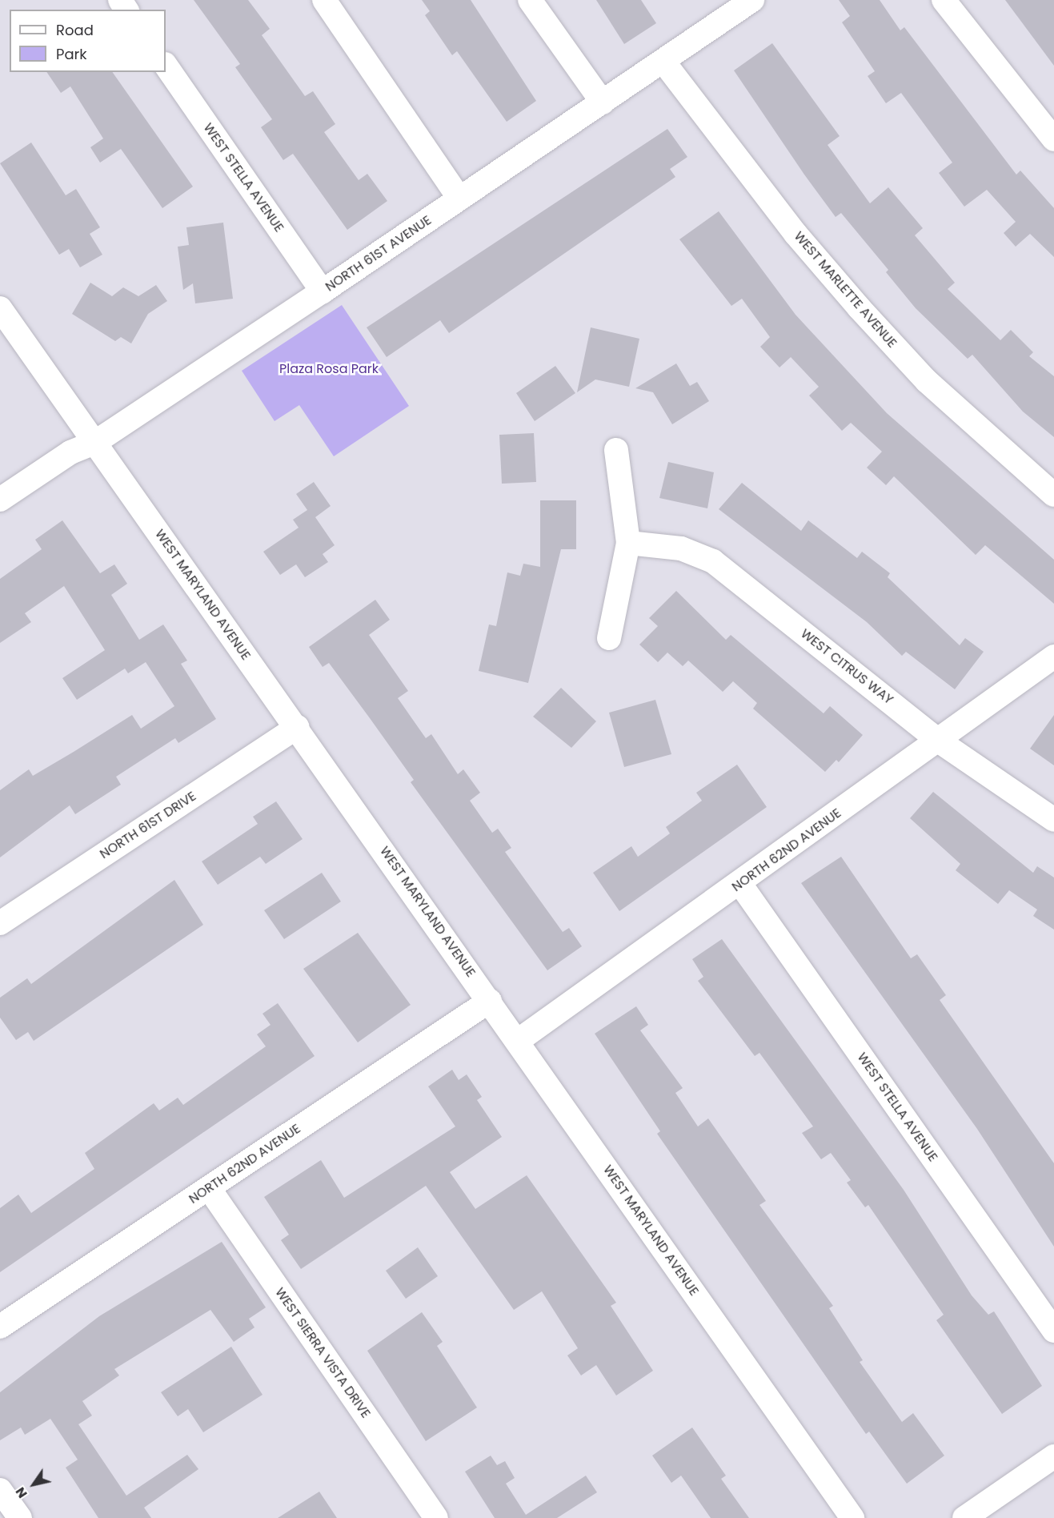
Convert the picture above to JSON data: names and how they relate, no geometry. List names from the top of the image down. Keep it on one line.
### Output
{"streets":{"street":["WEST STELLA AVENUE","NORTH 61ST AVENUE","WEST MARLETTE AVENUE","WEST MARYLAND AVENUE","WEST CITRUS WAY","NORTH 61ST DRIVE","NORTH 62ND AVENUE","WEST SIERRA VISTA DRIVE"]},"crossings":[["WEST STELLA AVENUE","NORTH 61ST AVENUE"],["WEST STELLA AVENUE","NORTH 62ND AVENUE"],["NORTH 61ST AVENUE","WEST MARLETTE AVENUE"],["NORTH 61ST AVENUE","WEST MARYLAND AVENUE"],["WEST MARYLAND AVENUE","NORTH 61ST DRIVE"],["WEST MARYLAND AVENUE","NORTH 62ND AVENUE"],["WEST CITRUS WAY","NORTH 62ND AVENUE"],["NORTH 62ND AVENUE","WEST SIERRA VISTA DRIVE"]],"parks":["Plaza Rosa Park"],"legend":["Road","Park"],"north":"bottom left"}
